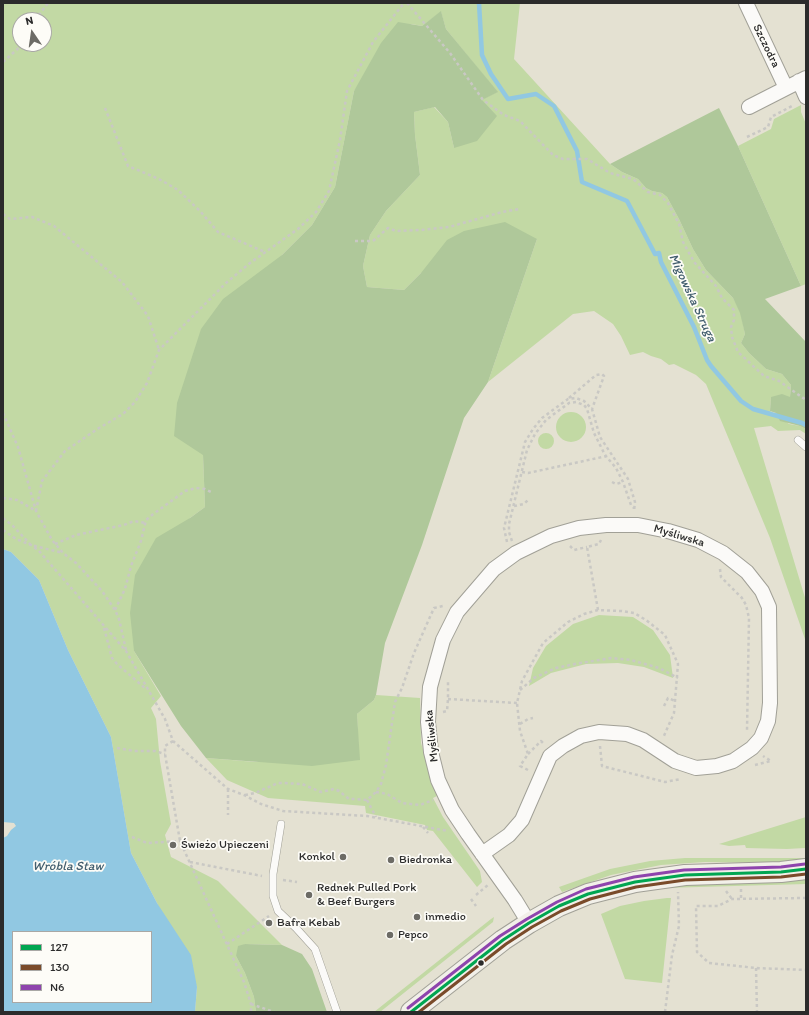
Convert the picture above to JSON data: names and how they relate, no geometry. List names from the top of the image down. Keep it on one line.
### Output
{"streets":{"street":["Szczodra","Myśliwska"]},"water":["Migowska Struga","Wróbla Staw"],"places":["Świeżo Upieczeni","Konkol","Biedronka","Rednek Pulled Pork & Beef Burgers","inmedio","Bafra Kebab","Pepco"],"lines":["transit line N6","transit line 127","transit line 130"],"legend":["127","130","N6"],"north":"top"}
